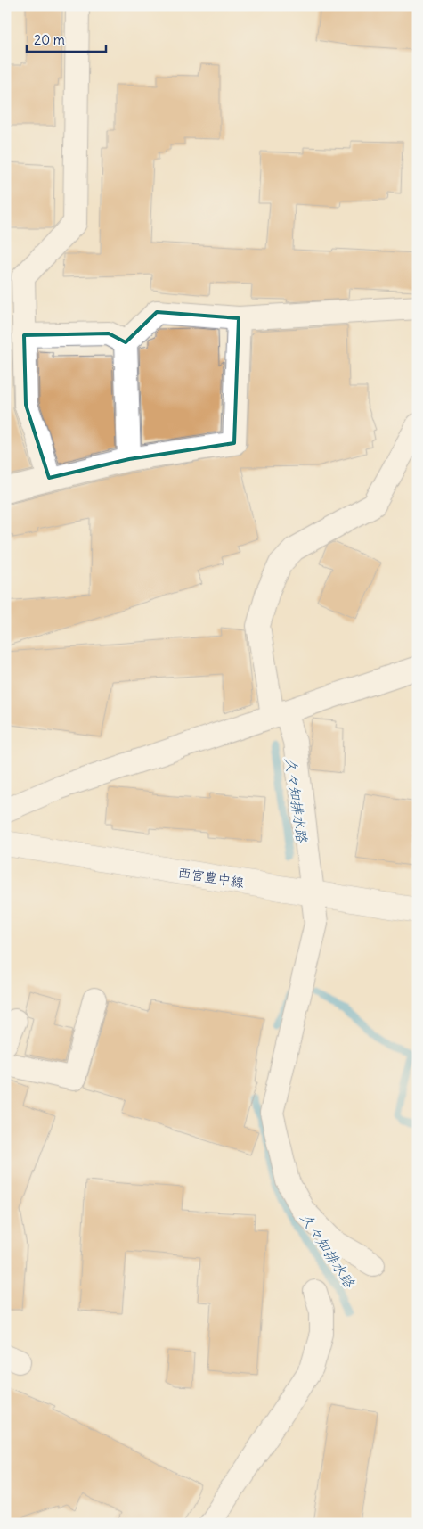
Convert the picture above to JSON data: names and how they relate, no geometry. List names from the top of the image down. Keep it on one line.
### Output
{"streets":{"main road":["西宮豊中線"]},"water":["久々知排水路"],"scale_bar":"20 m"}
